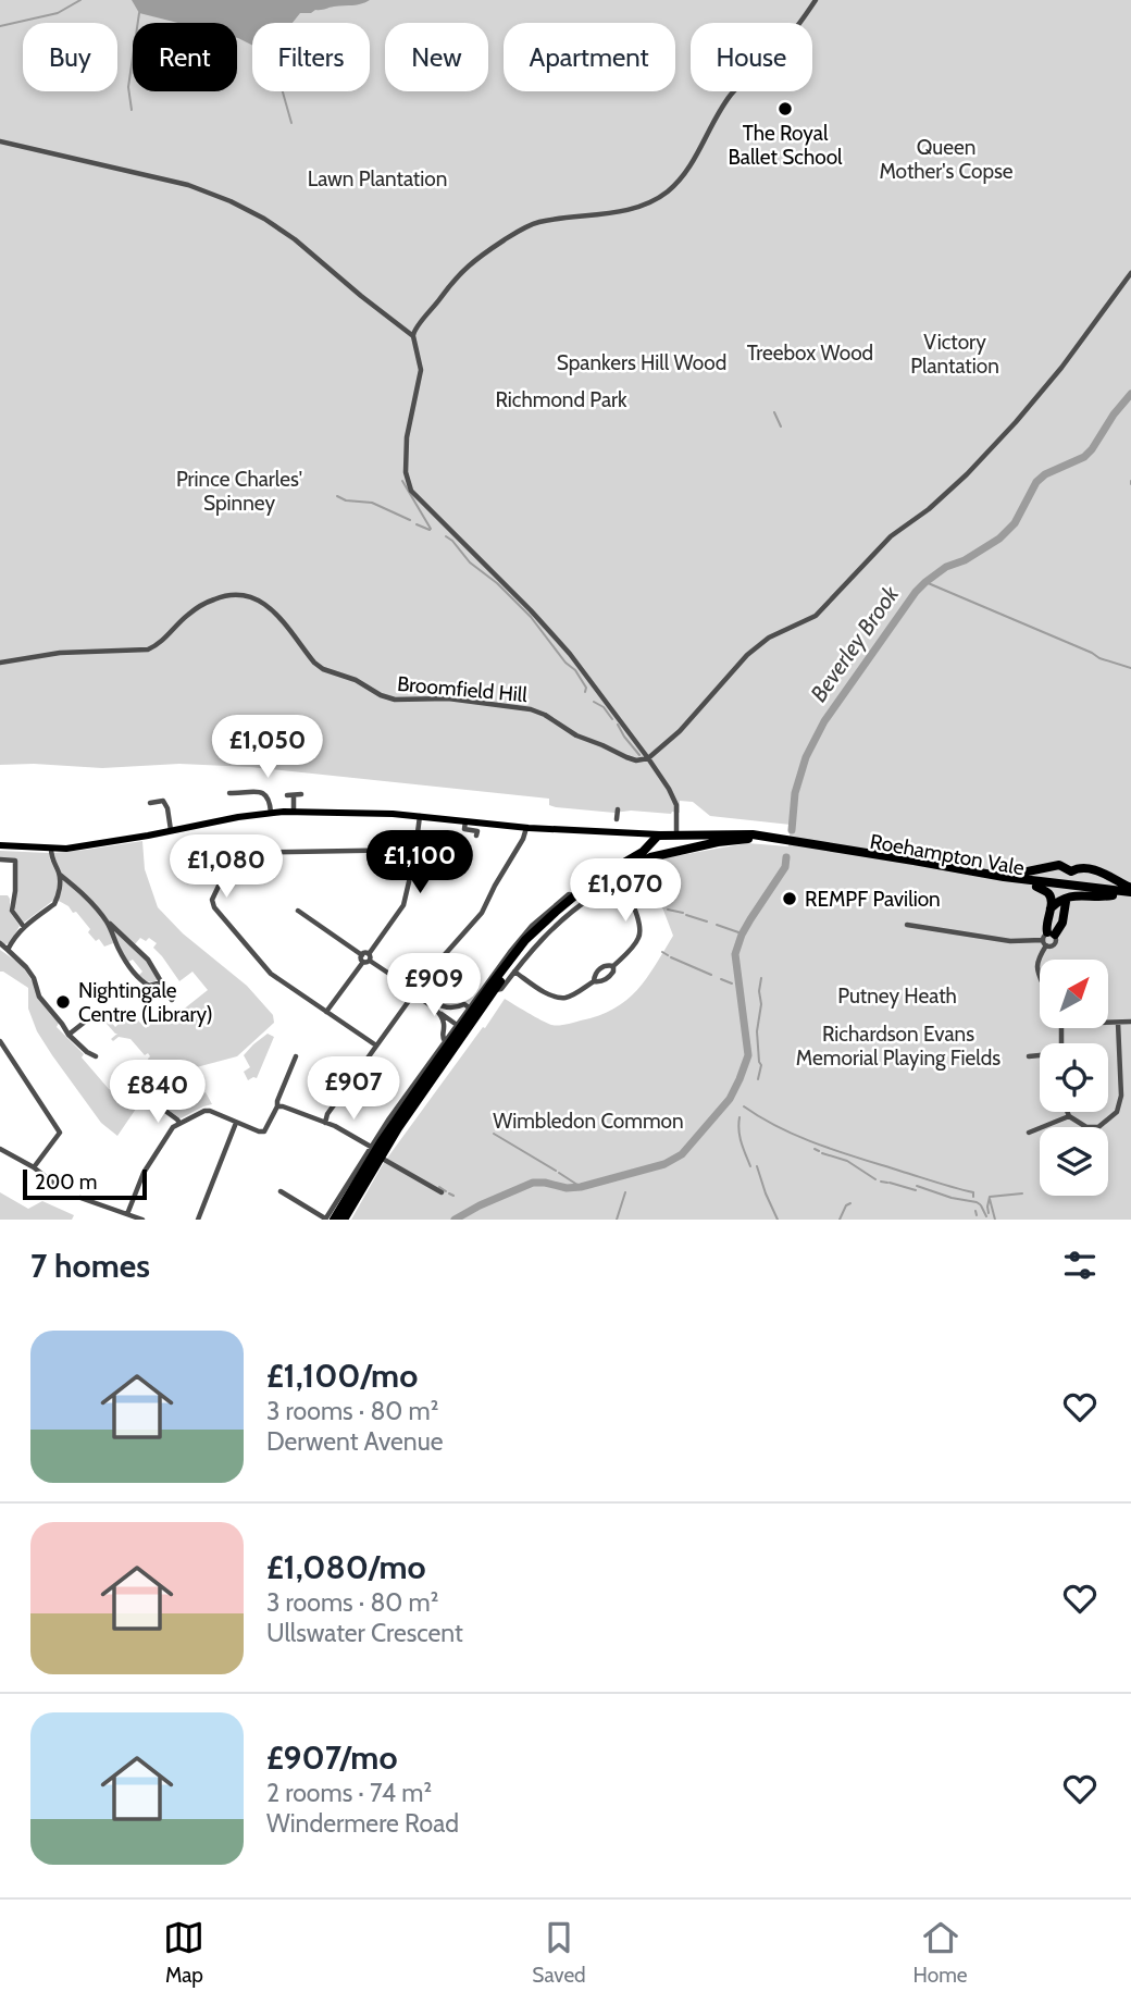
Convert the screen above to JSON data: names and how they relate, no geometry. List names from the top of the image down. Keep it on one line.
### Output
{"streets":{"highway":["Roehampton Vale"],"street":["Broomfield Hill"]},"water":["Beverley Brook"],"parks":["Queen Mother's Copse","Lawn Plantation","Victory Plantation","Treebox Wood","Spankers Hill Wood","Richmond Park","Prince Charles' Spinney","Putney Heath","Richardson Evans Memorial Playing Fields","Wimbledon Common"],"places":["The Royal Ballet School","REMPF Pavilion","Nightingale Centre (Library)"],"scale_bar":"200 m","north":"top right","page":{"chip":["Buy","Rent","Filters","New","Apartment","House"],"price":["£1,050","£1,100","£1,080","£1,070","£909","£907","£840"],"scale":"200 m","heading":"7 homes","list":[{"name":"£1,100/mo","note":"3 rooms · 80 m² · Derwent Avenue"},{"name":"£1,080/mo","note":"3 rooms · 80 m² · Ullswater Crescent"},{"name":"£907/mo","note":"2 rooms · 74 m² · Windermere Road"}],"tabs":["Map","Saved","Home"]}}
